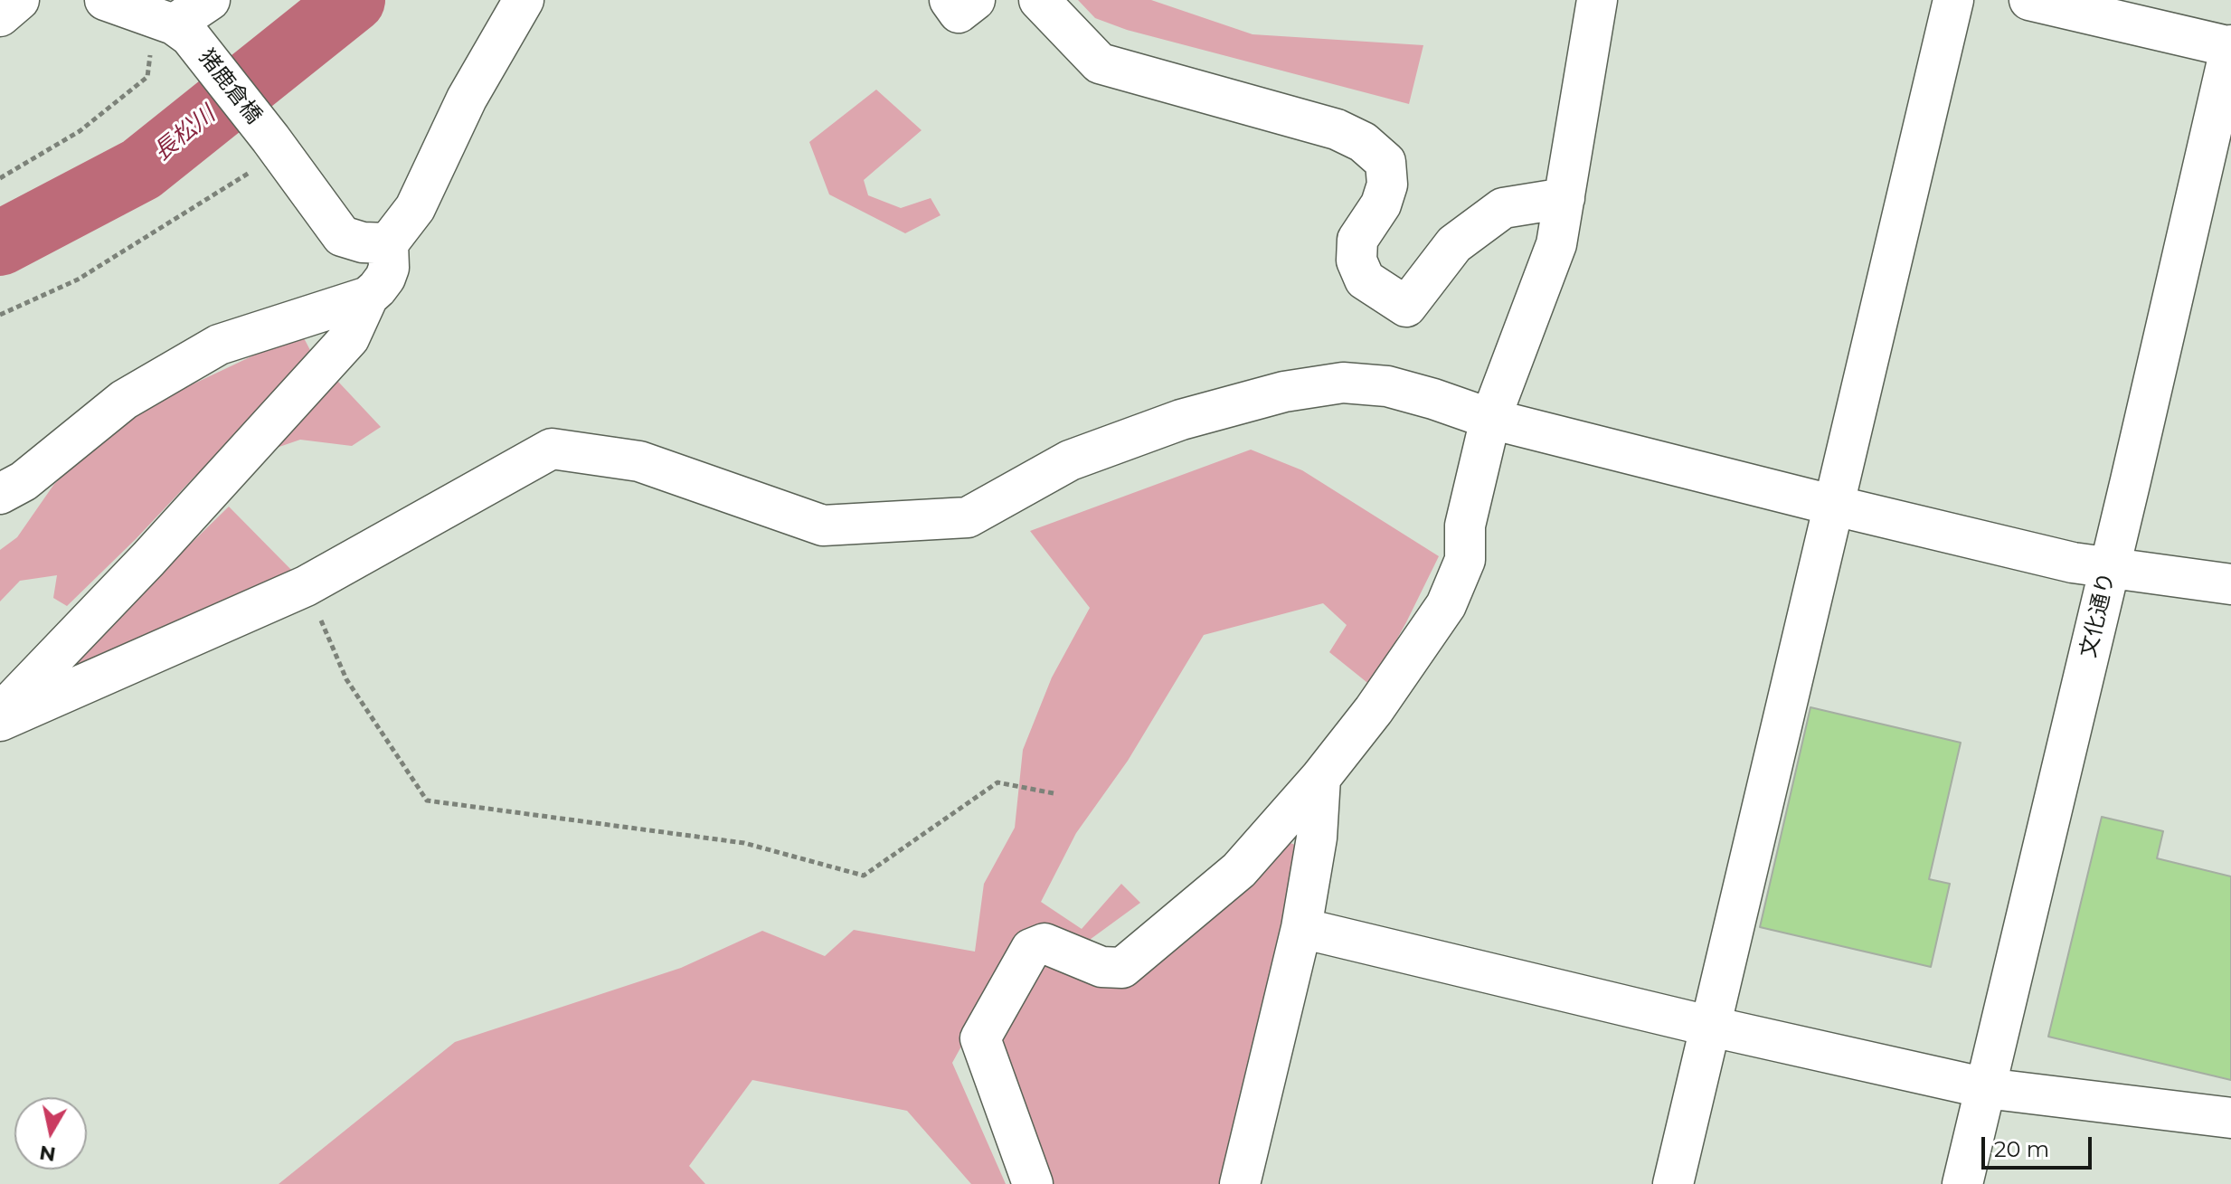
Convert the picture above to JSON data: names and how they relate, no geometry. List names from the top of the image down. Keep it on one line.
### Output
{"streets":{"street":["猪鹿倉橋","文化通り"]},"water":["長松川"],"scale_bar":"20 m","north":"bottom"}
